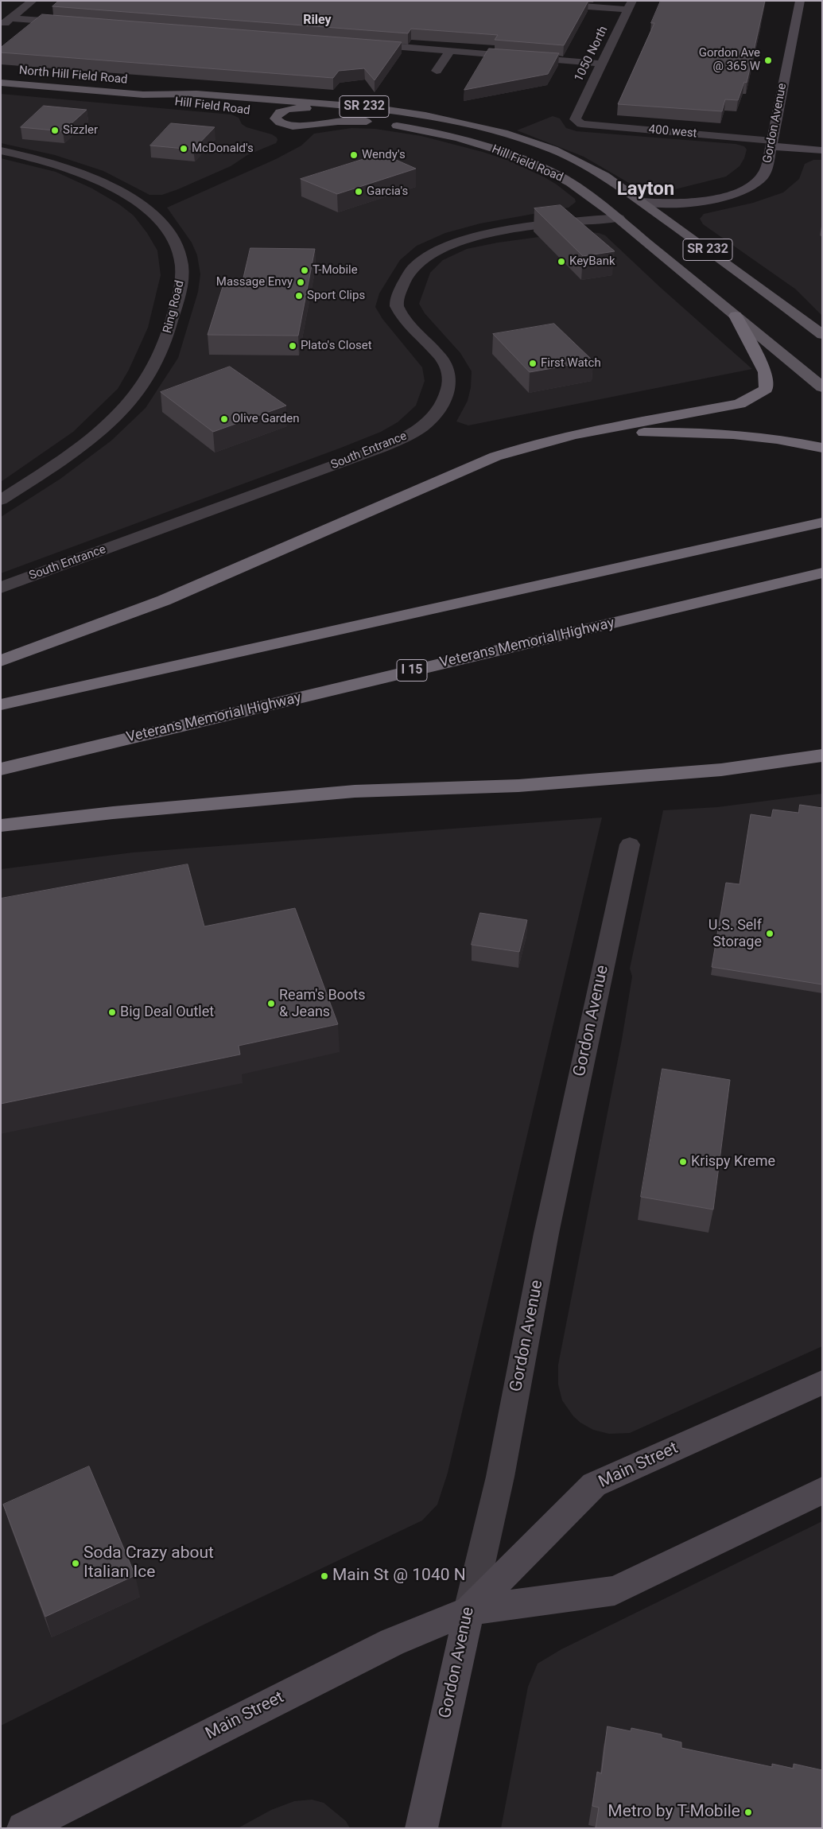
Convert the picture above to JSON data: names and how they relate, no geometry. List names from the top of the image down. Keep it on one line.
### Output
{"streets":{"highway":["Veterans Memorial Highway","I 15"],"main road":["North Hill Field Road","Hill Field Road","SR 232","Gordon Avenue","Main Street"],"street":["1050 North","400 west","Ring Road","South Entrance"]},"crossings":[["1050 North","400 west"],["North Hill Field Road","Hill Field Road"],["Hill Field Road","Gordon Avenue"],["Hill Field Road","South Entrance"],["Gordon Avenue","400 west"],["Gordon Avenue","Main Street"]],"districts":["Riley","Layton"],"places":["Gordon Ave @ 365 W","Sizzler","McDonald's","Wendy's","Garcia's","KeyBank","T-Mobile","Massage Envy","Sport Clips","Plato's Closet","First Watch","Olive Garden","U.S. Self Storage","Ream's Boots & Jeans","Big Deal Outlet","Krispy Kreme","Soda Crazy about Italian Ice","Main St @ 1040 N","Metro by T-Mobile"]}
